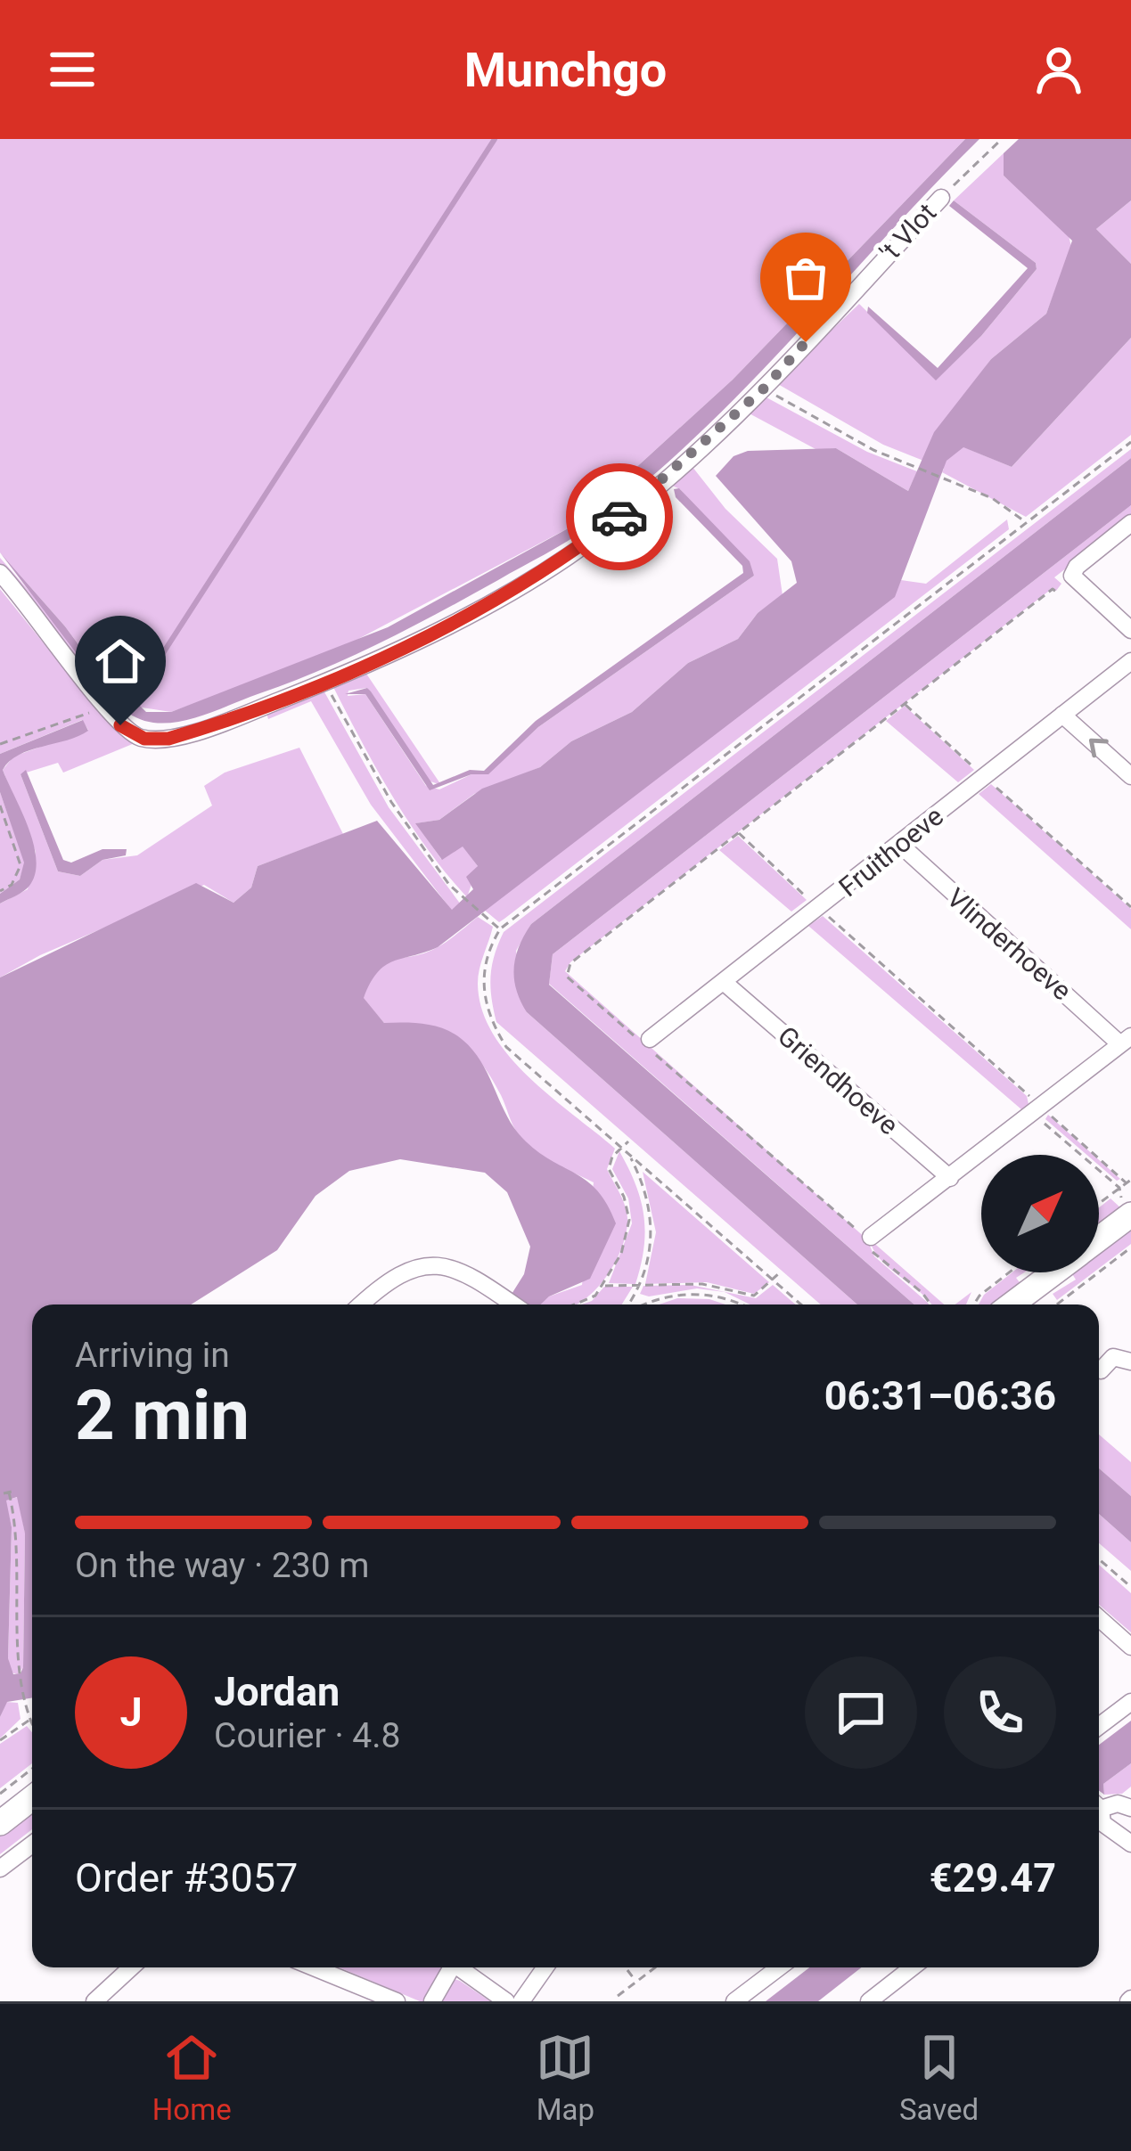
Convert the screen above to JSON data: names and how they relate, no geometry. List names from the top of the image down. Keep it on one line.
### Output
{"streets":{"street":["'t Vlot","Fruithoeve","Vlinderhoeve","Griendhoeve"]},"crossings":[["Fruithoeve","Vlinderhoeve"],["Fruithoeve","Griendhoeve"]],"north":"top right","page":{"header":"Munchgo","heading":["2 min","Arriving in","06:31–06:36"],"panel":["Jordan","Courier · 4.8","Order #3057","€29.47"],"bar":"On the way · 230 m","round":"J","tabs":["Home","Map","Saved"]}}
